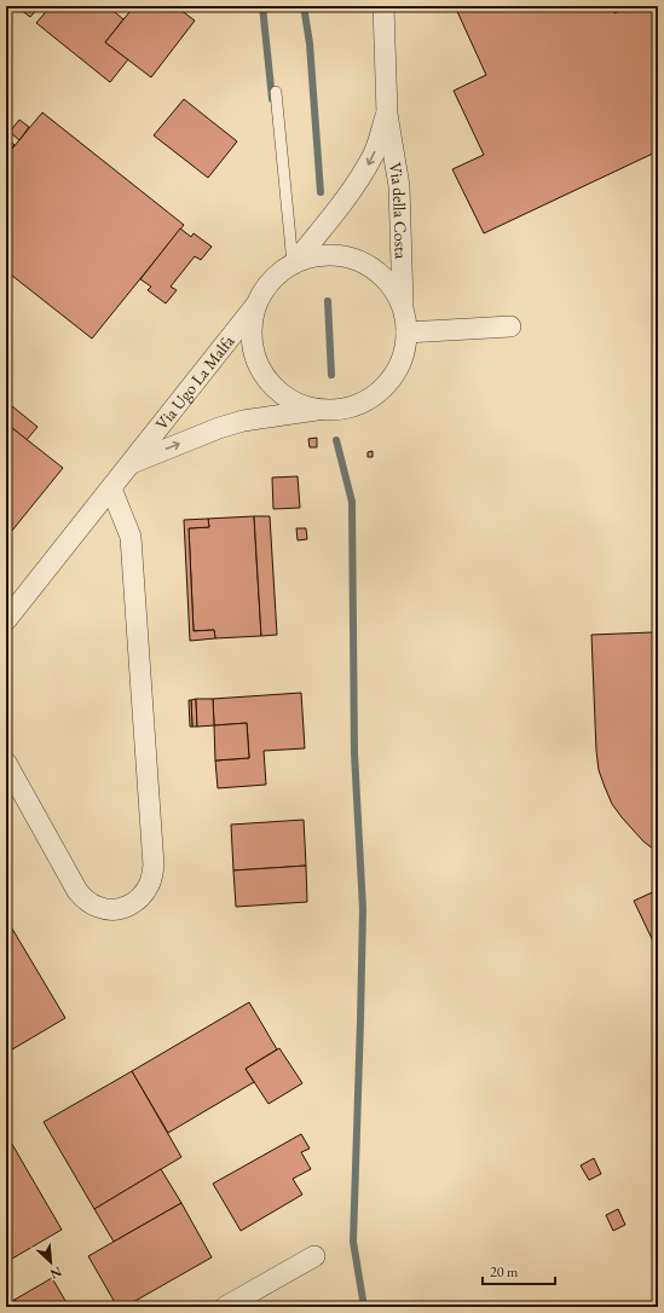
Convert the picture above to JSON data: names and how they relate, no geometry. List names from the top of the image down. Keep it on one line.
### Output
{"streets":{"street":["Via della Costa","Via Ugo La Malfa"]},"crossings":[["Via della Costa","Via Ugo La Malfa"]],"one_way":["Via della Costa"],"scale_bar":"20 m","north":"bottom right"}
